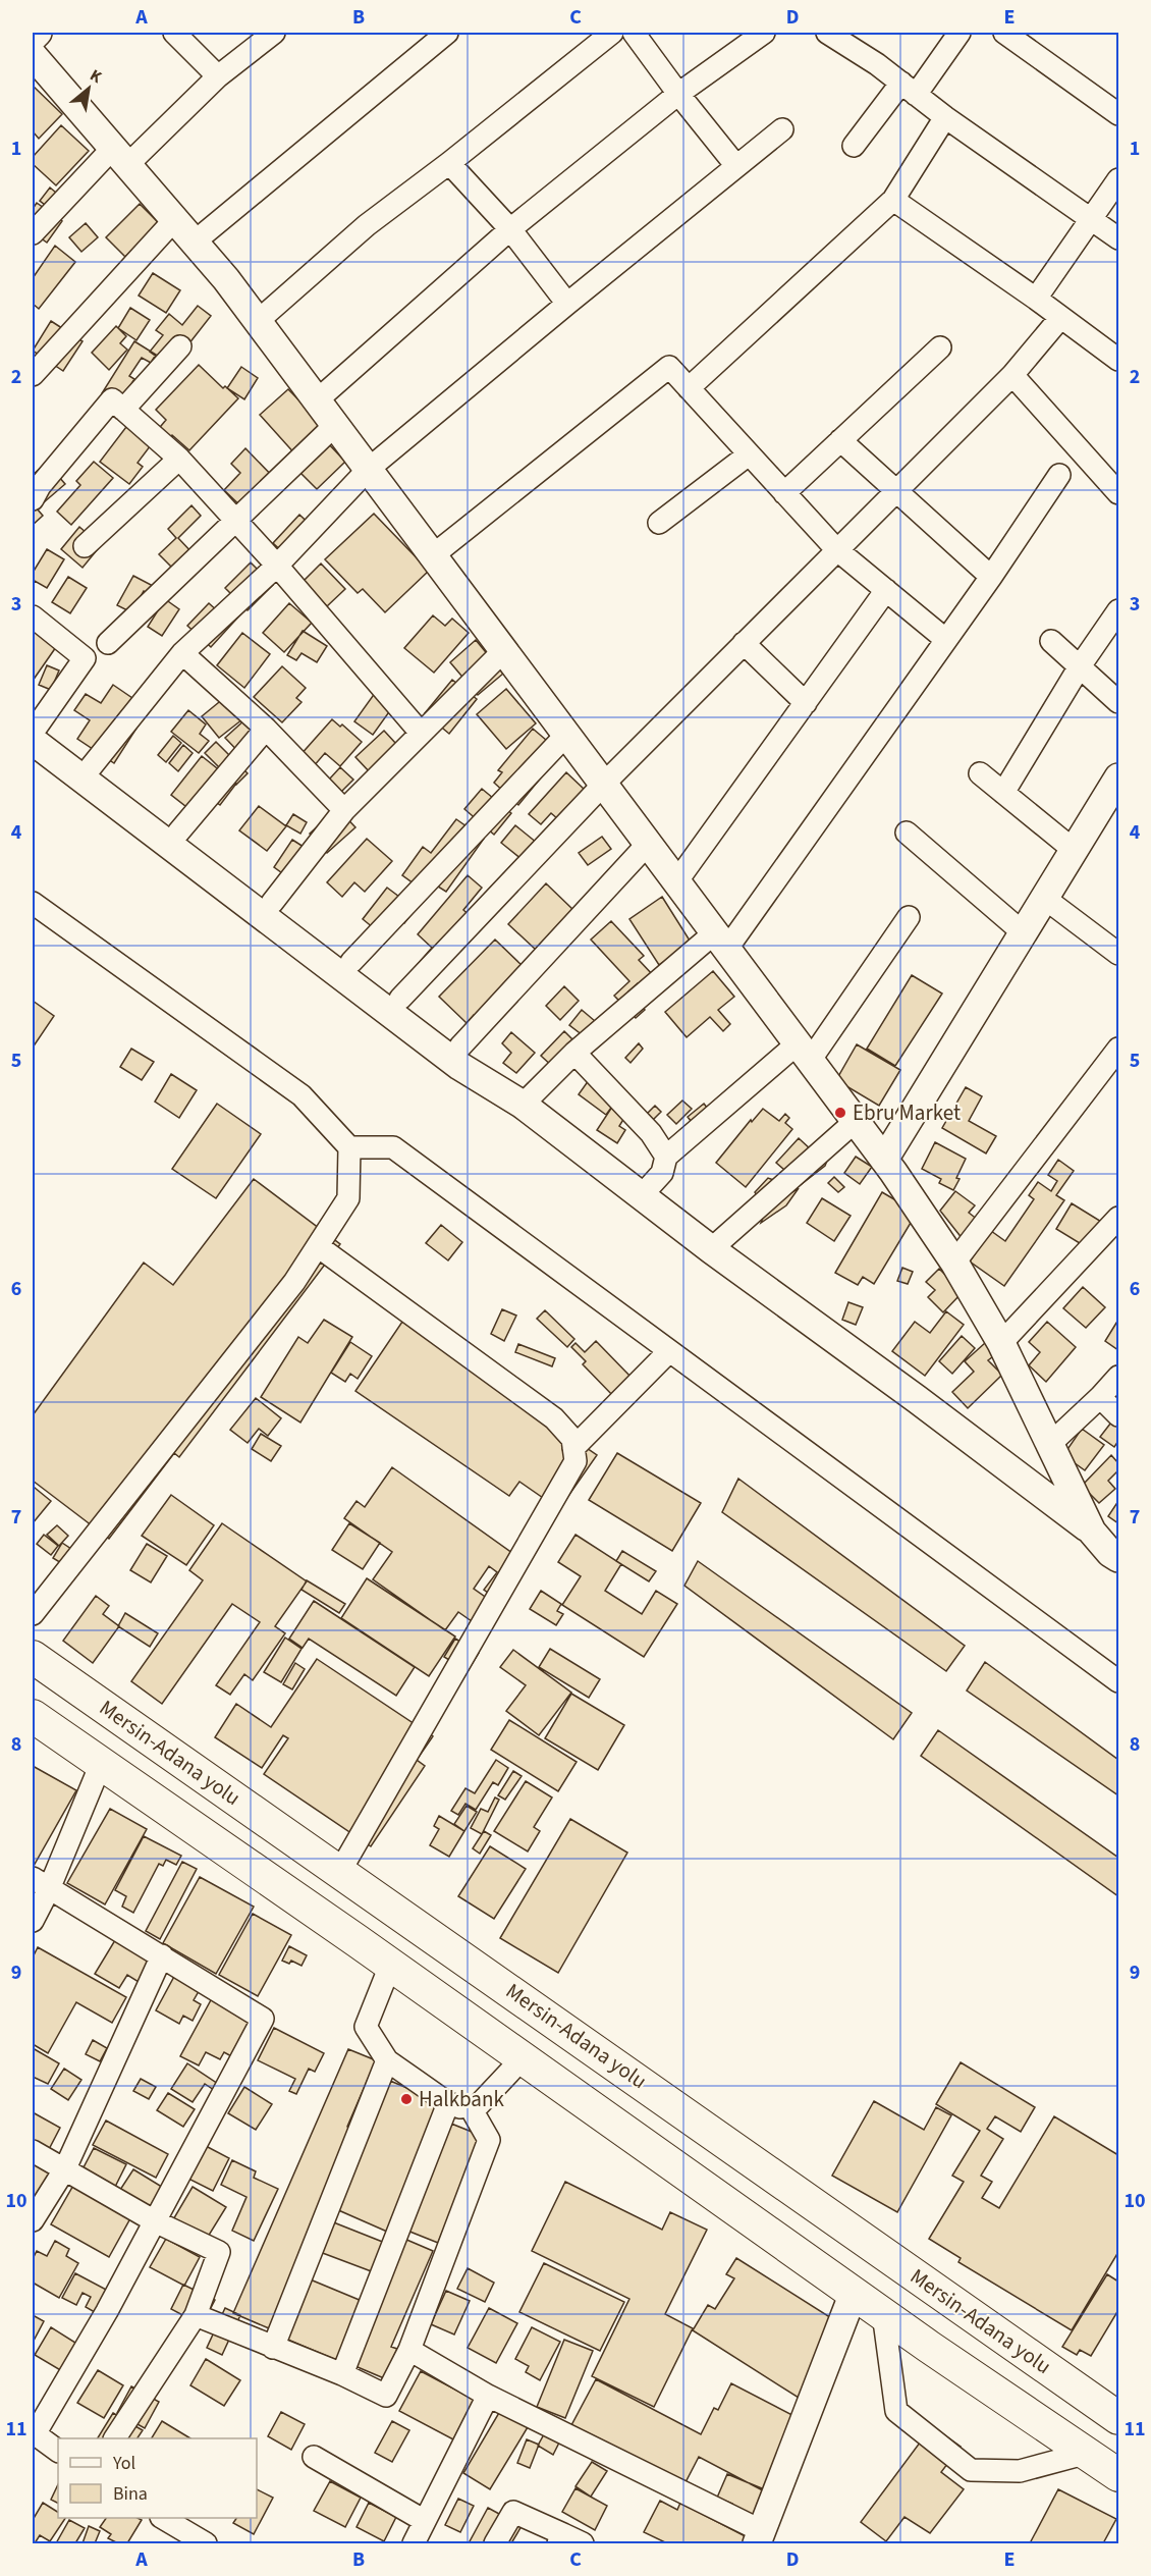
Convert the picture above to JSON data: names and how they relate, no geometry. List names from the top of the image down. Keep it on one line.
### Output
{"streets":{"highway":["Mersin-Adana yolu"]},"places":["Ebru Market","Halkbank"],"legend":["Yol","Bina"],"north":"top right","grid":{"columns":["A","B","C","D","E"],"rows":["1","2","3","4","5","6","7","8","9","10","11"]}}
